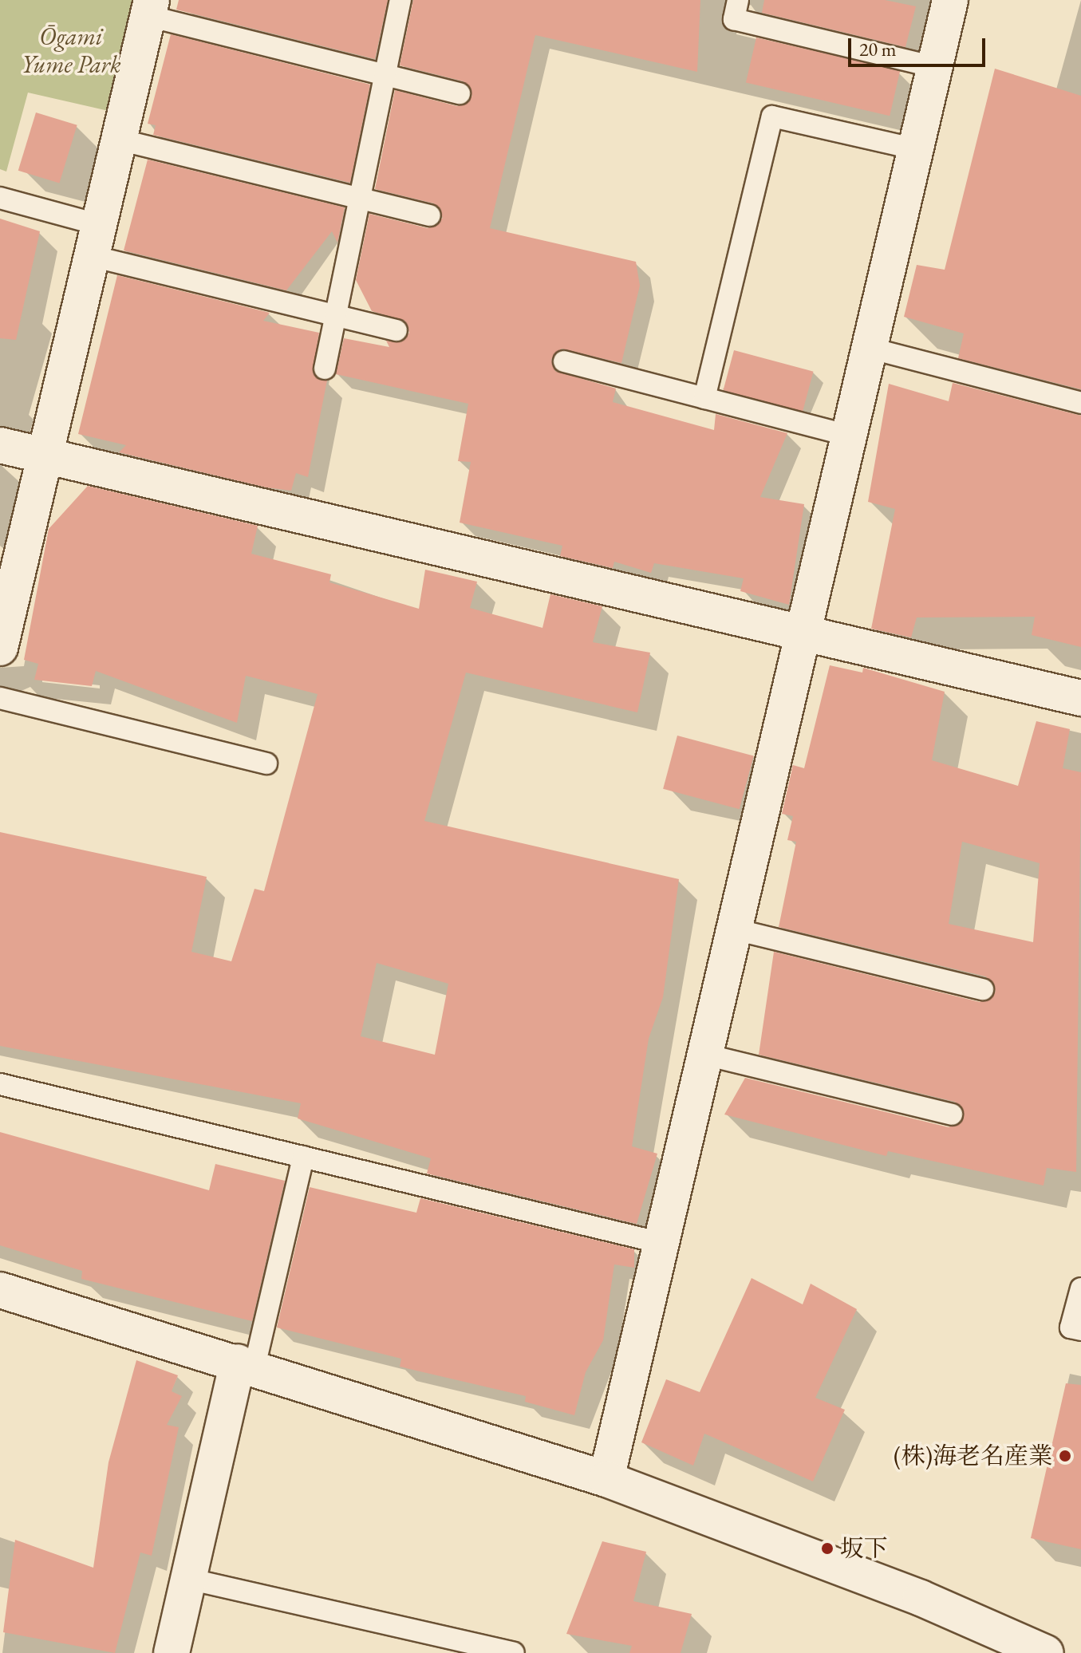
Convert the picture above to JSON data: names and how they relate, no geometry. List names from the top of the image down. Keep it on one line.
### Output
{"parks":["Ōgami Yume Park"],"places":["(株)海老名産業","坂下"],"scale_bar":"20 m"}
